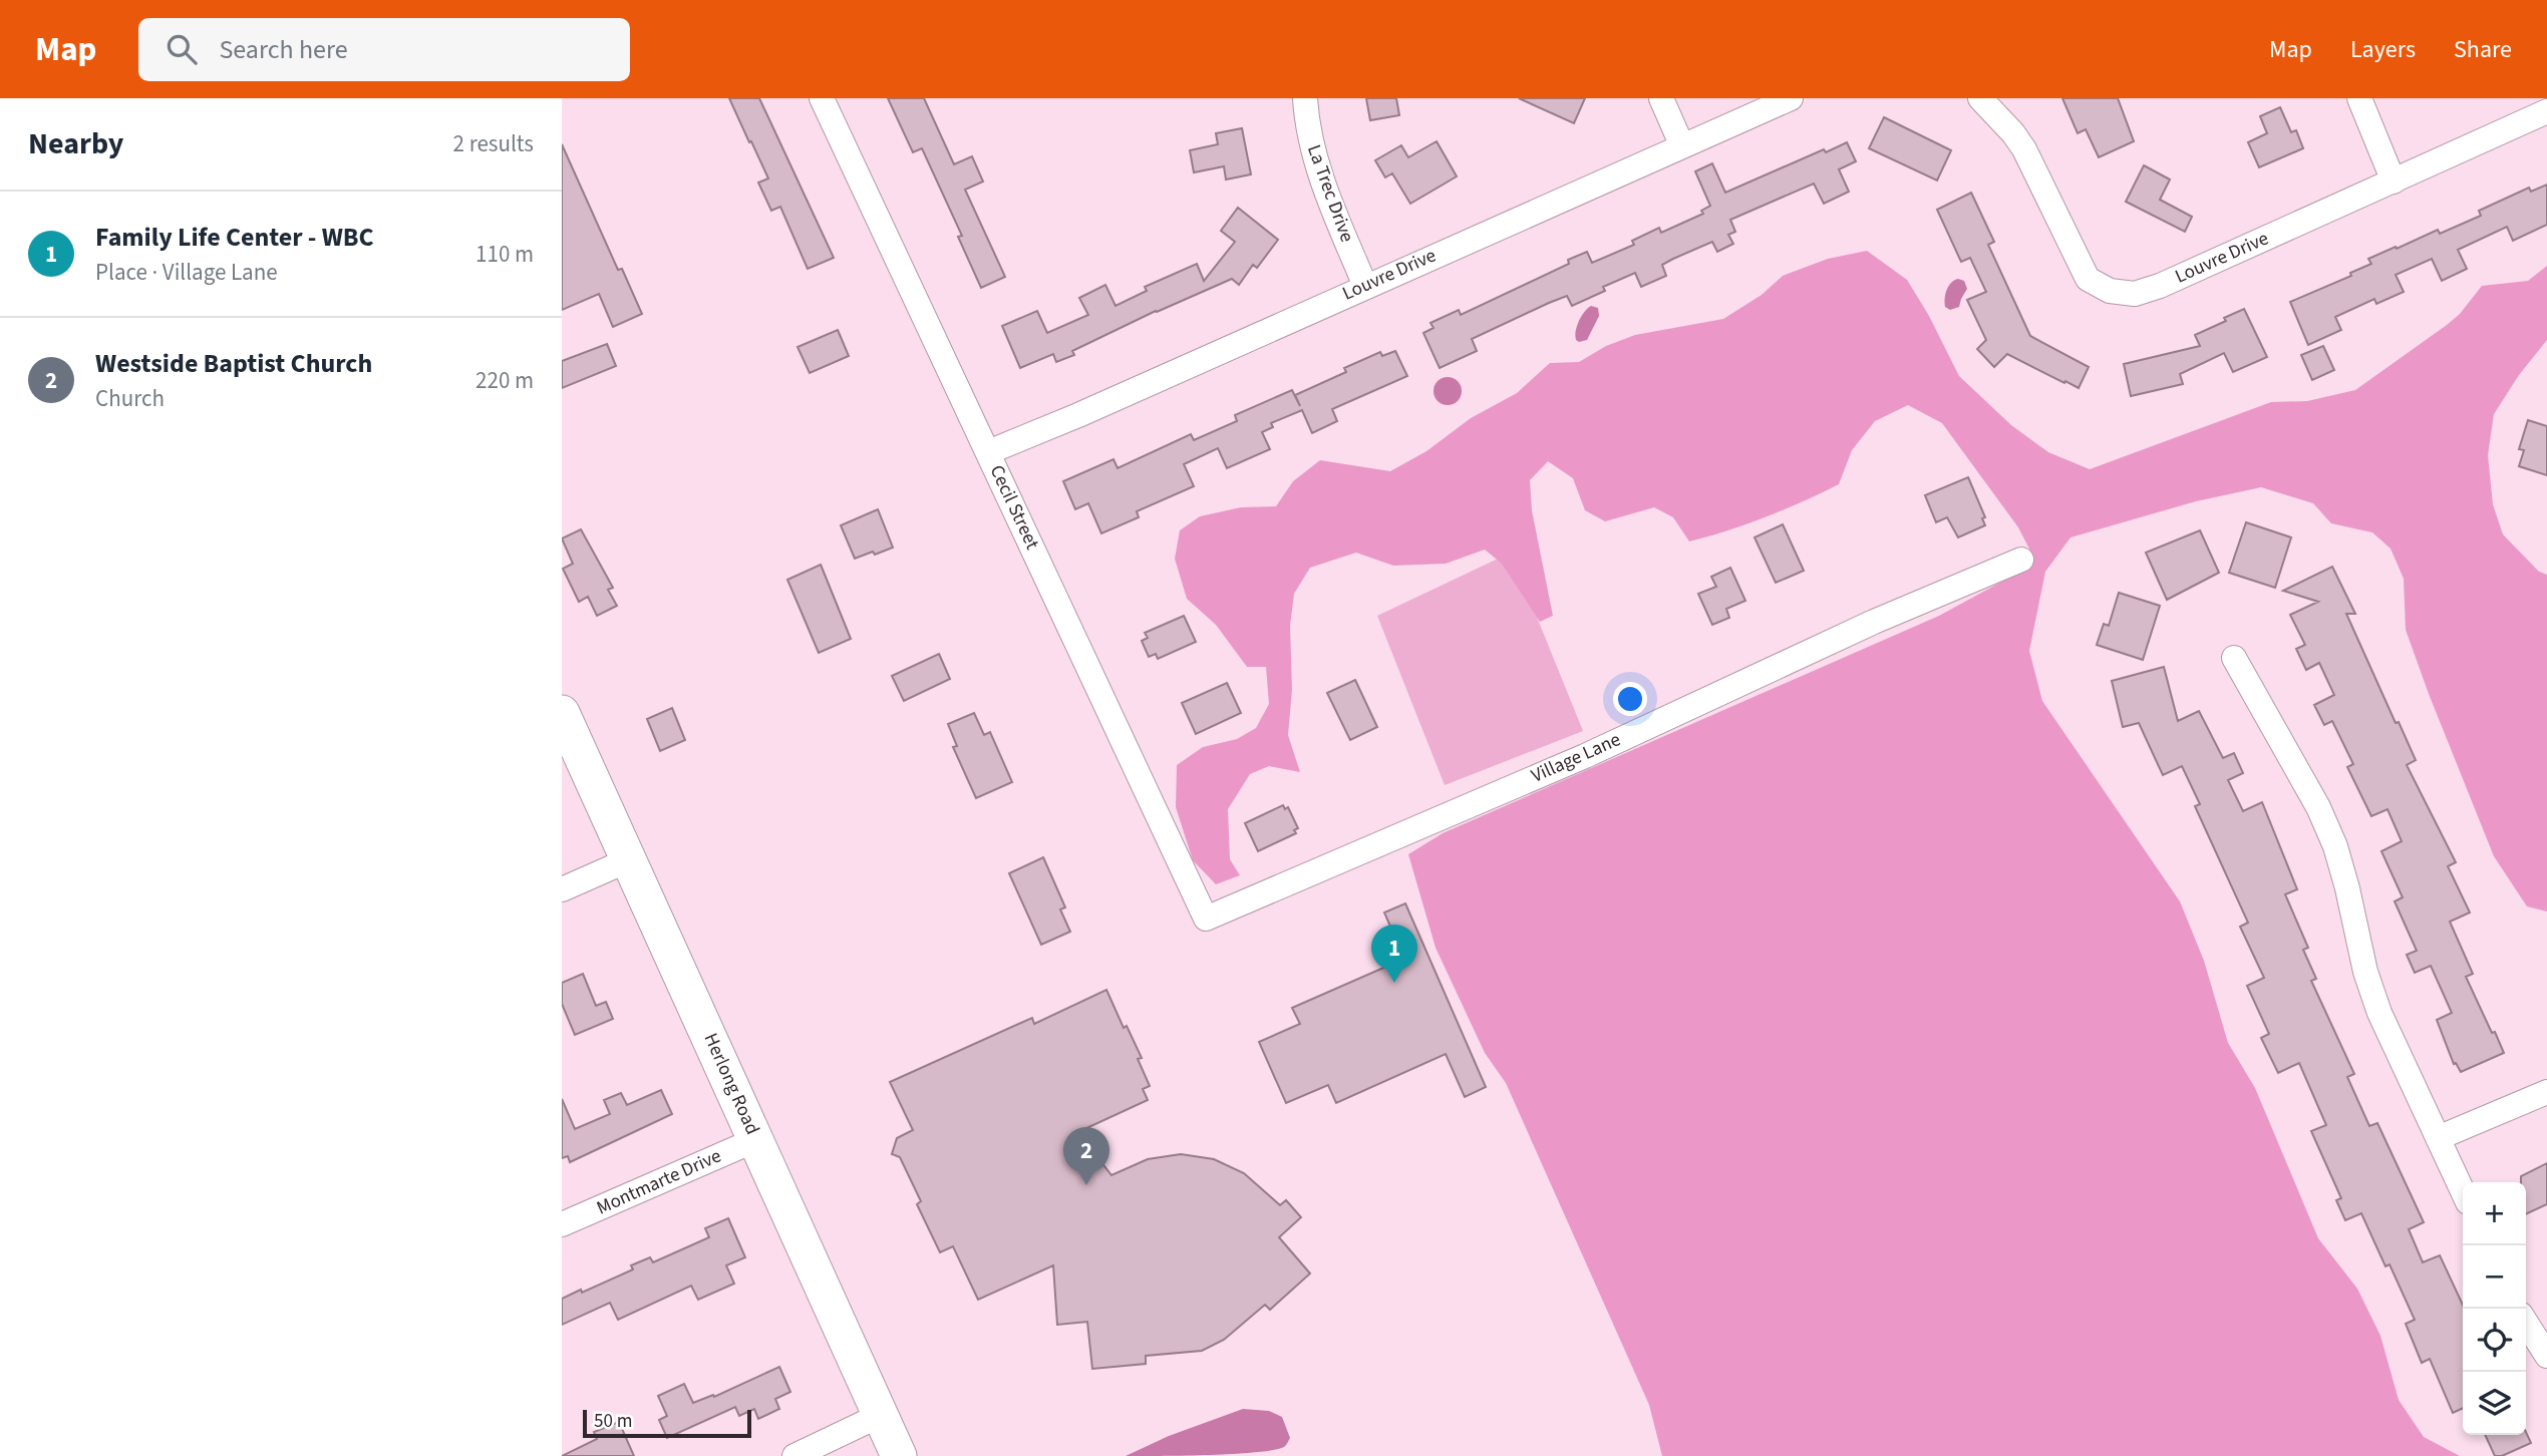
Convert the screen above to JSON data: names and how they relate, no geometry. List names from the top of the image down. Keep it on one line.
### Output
{"streets":{"street":["La Trec Drive","Louvre Drive","Cecil Street","Village Lane","Herlong Road","Montmarte Drive"]},"crossings":[["La Trec Drive","Louvre Drive"],["Louvre Drive","Cecil Street"],["Cecil Street","Village Lane"],["Herlong Road","Montmarte Drive"]],"scale_bar":"50 m","page":{"header":"Map","search":"Search here","nav":["Map","Layers","Share"],"heading":["Nearby","2 results"],"list":[{"mark":"1","name":"Family Life Center - WBC","note":"Place · Village Lane","value":"110 m"},{"mark":"2","name":"Westside Baptist Church","note":"Church","value":"220 m"}],"pins":["1","2"],"map_buttons":["+","−"],"scale":"50 m"}}
